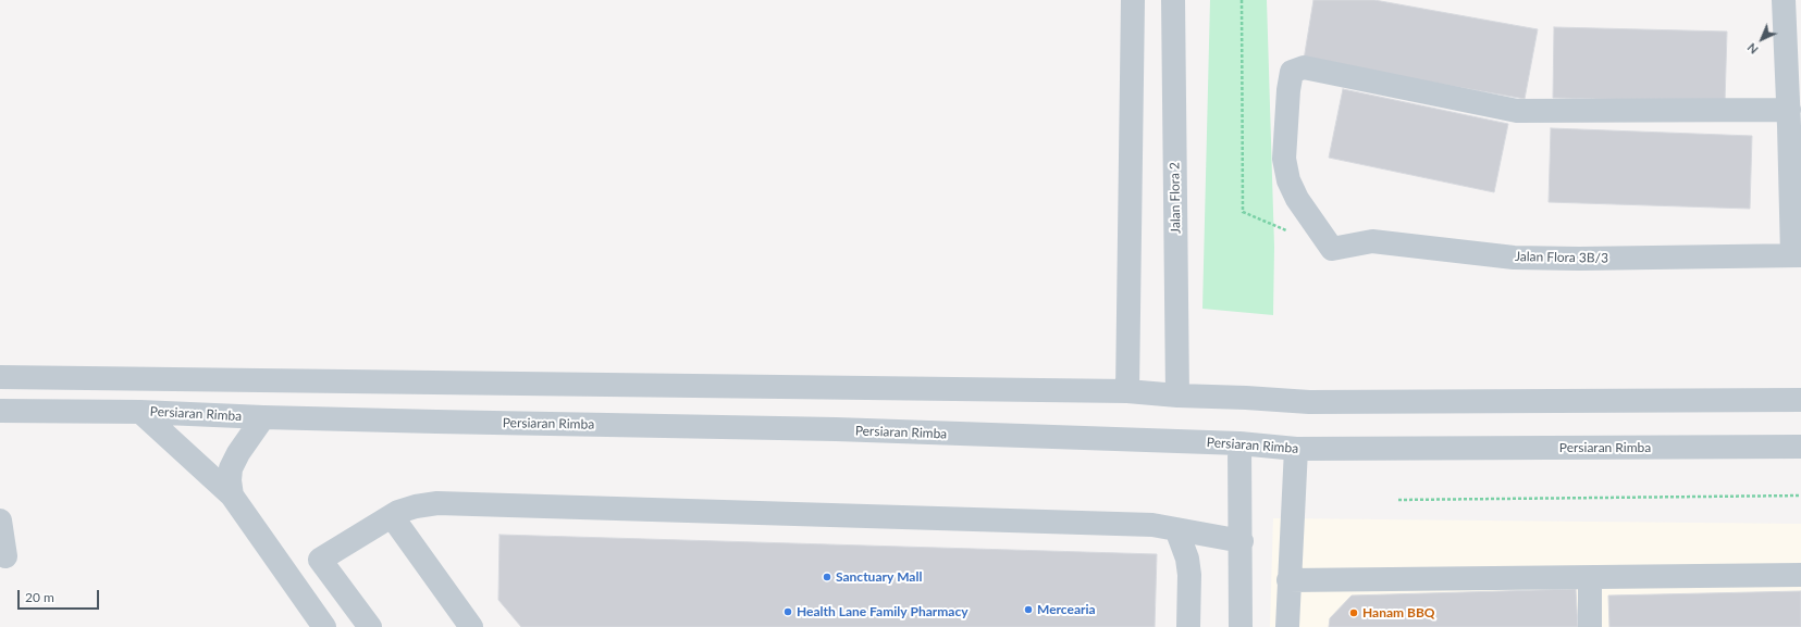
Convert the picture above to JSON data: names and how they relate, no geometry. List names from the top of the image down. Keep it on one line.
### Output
{"streets":{"street":["Jalan Flora 2","Jalan Flora 3B/3","Persiaran Rimba"]},"places":["Sanctuary Mall","Mercearia","Health Lane Family Pharmacy","Hanam BBQ"],"scale_bar":"20 m","north":"bottom left"}
